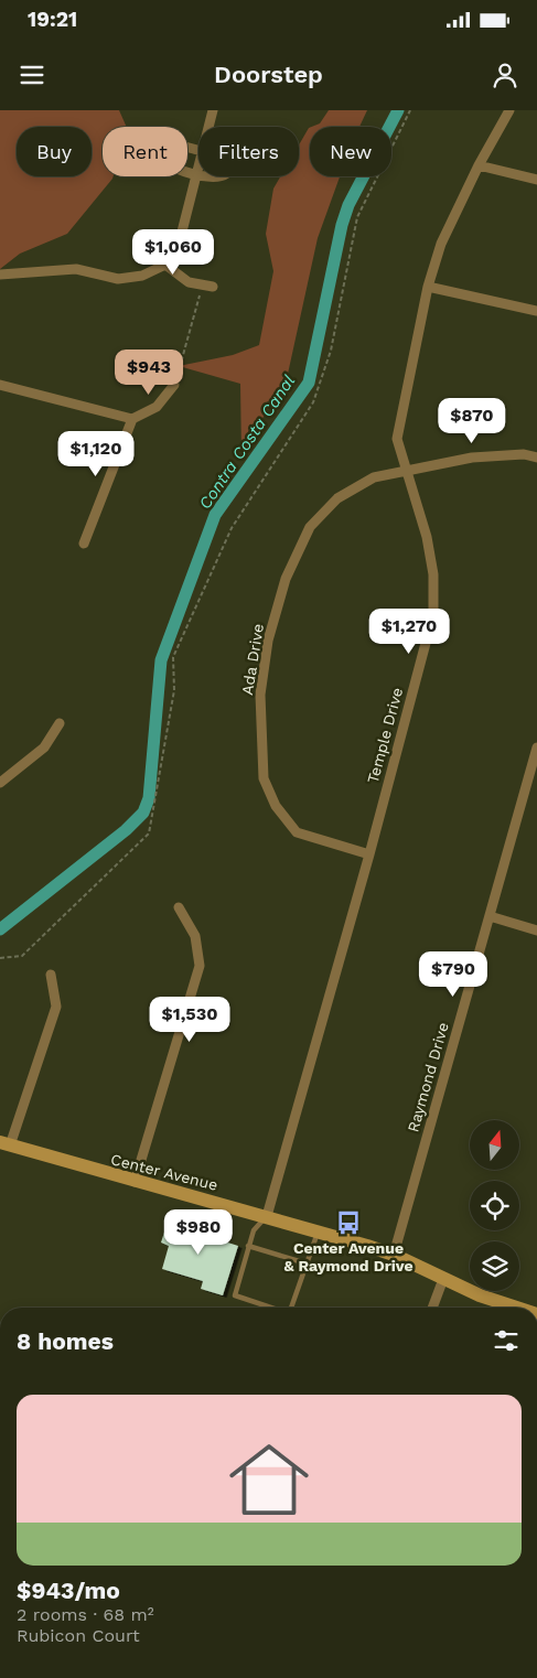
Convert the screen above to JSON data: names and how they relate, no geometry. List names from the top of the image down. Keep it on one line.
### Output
{"streets":{"street":["Ada Drive","Temple Drive","Raymond Drive","Center Avenue"]},"crossings":[["Ada Drive","Temple Drive"],["Temple Drive","Center Avenue"],["Raymond Drive","Center Avenue"]],"water":["Contra Costa Canal"],"places":{"bus stop":["Center Avenue & Raymond Drive"]},"north":"top","page":{"status":"19:21","header":"Doorstep","chip":["Buy","Rent","Filters","New"],"price":["$1,060","$943","$870","$1,120","$1,270","$790","$1,530","$980"],"heading":"8 homes","list":[{"name":"$943/mo","note":"2 rooms · 68 m² · Rubicon Court"}]}}
